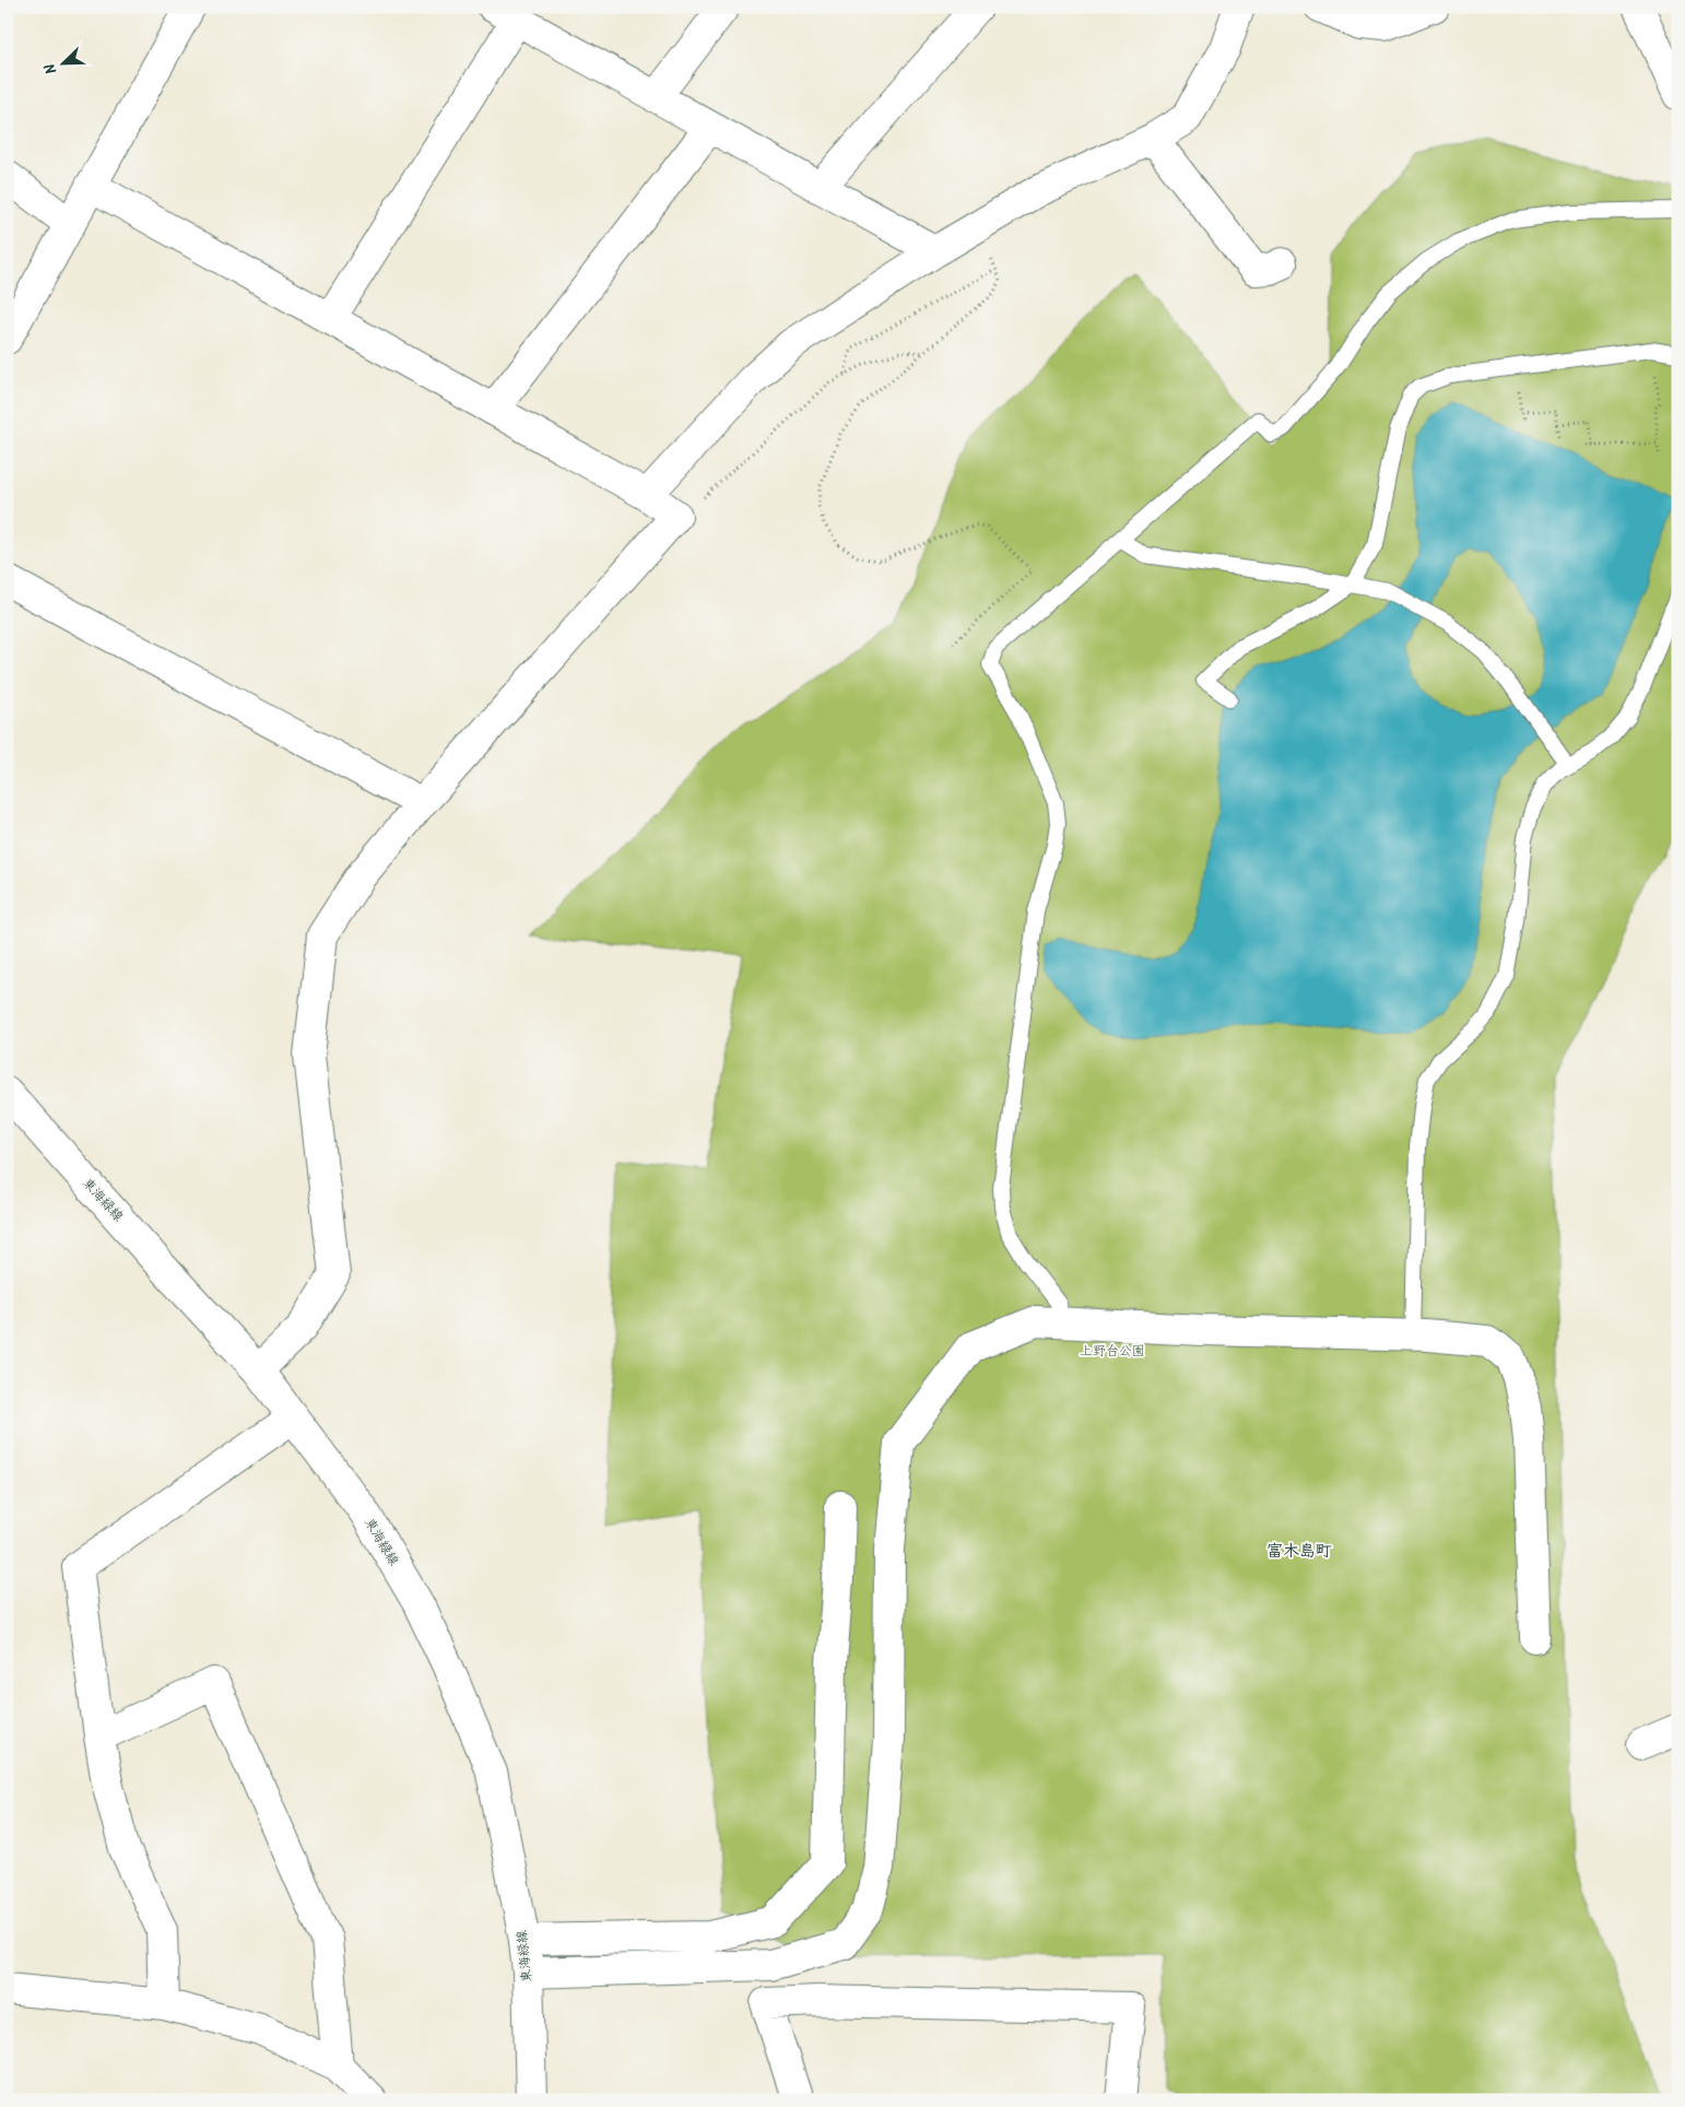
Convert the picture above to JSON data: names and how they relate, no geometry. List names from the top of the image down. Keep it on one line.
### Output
{"streets":{"street":["東海緑線"]},"districts":["富木島町"],"parks":["上野台公園"],"north":"bottom left"}
